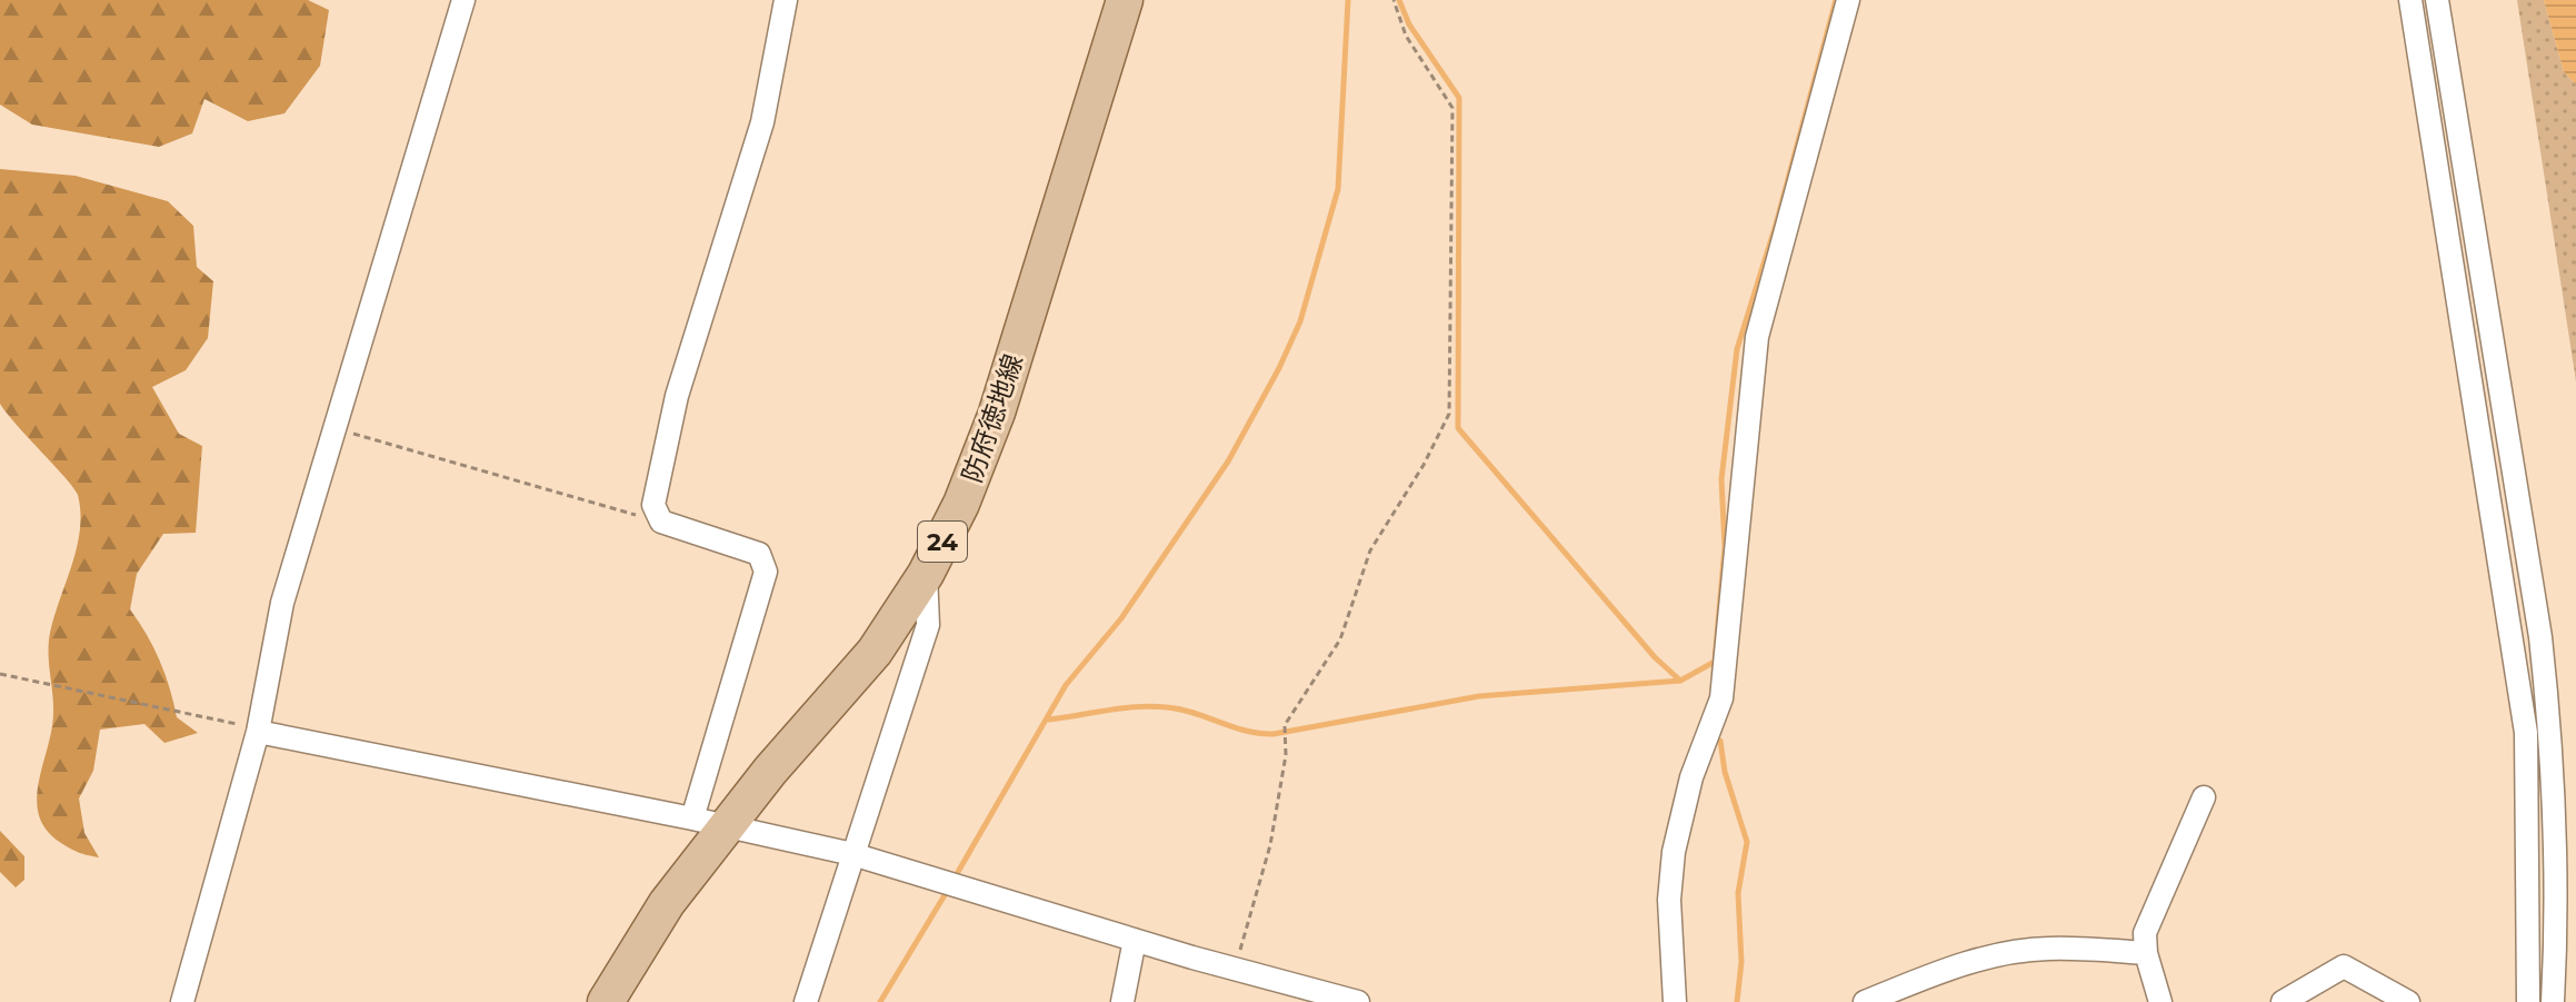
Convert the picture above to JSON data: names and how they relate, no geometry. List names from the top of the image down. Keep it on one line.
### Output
{"streets":{"main road":["防府徳地線","24"]}}
